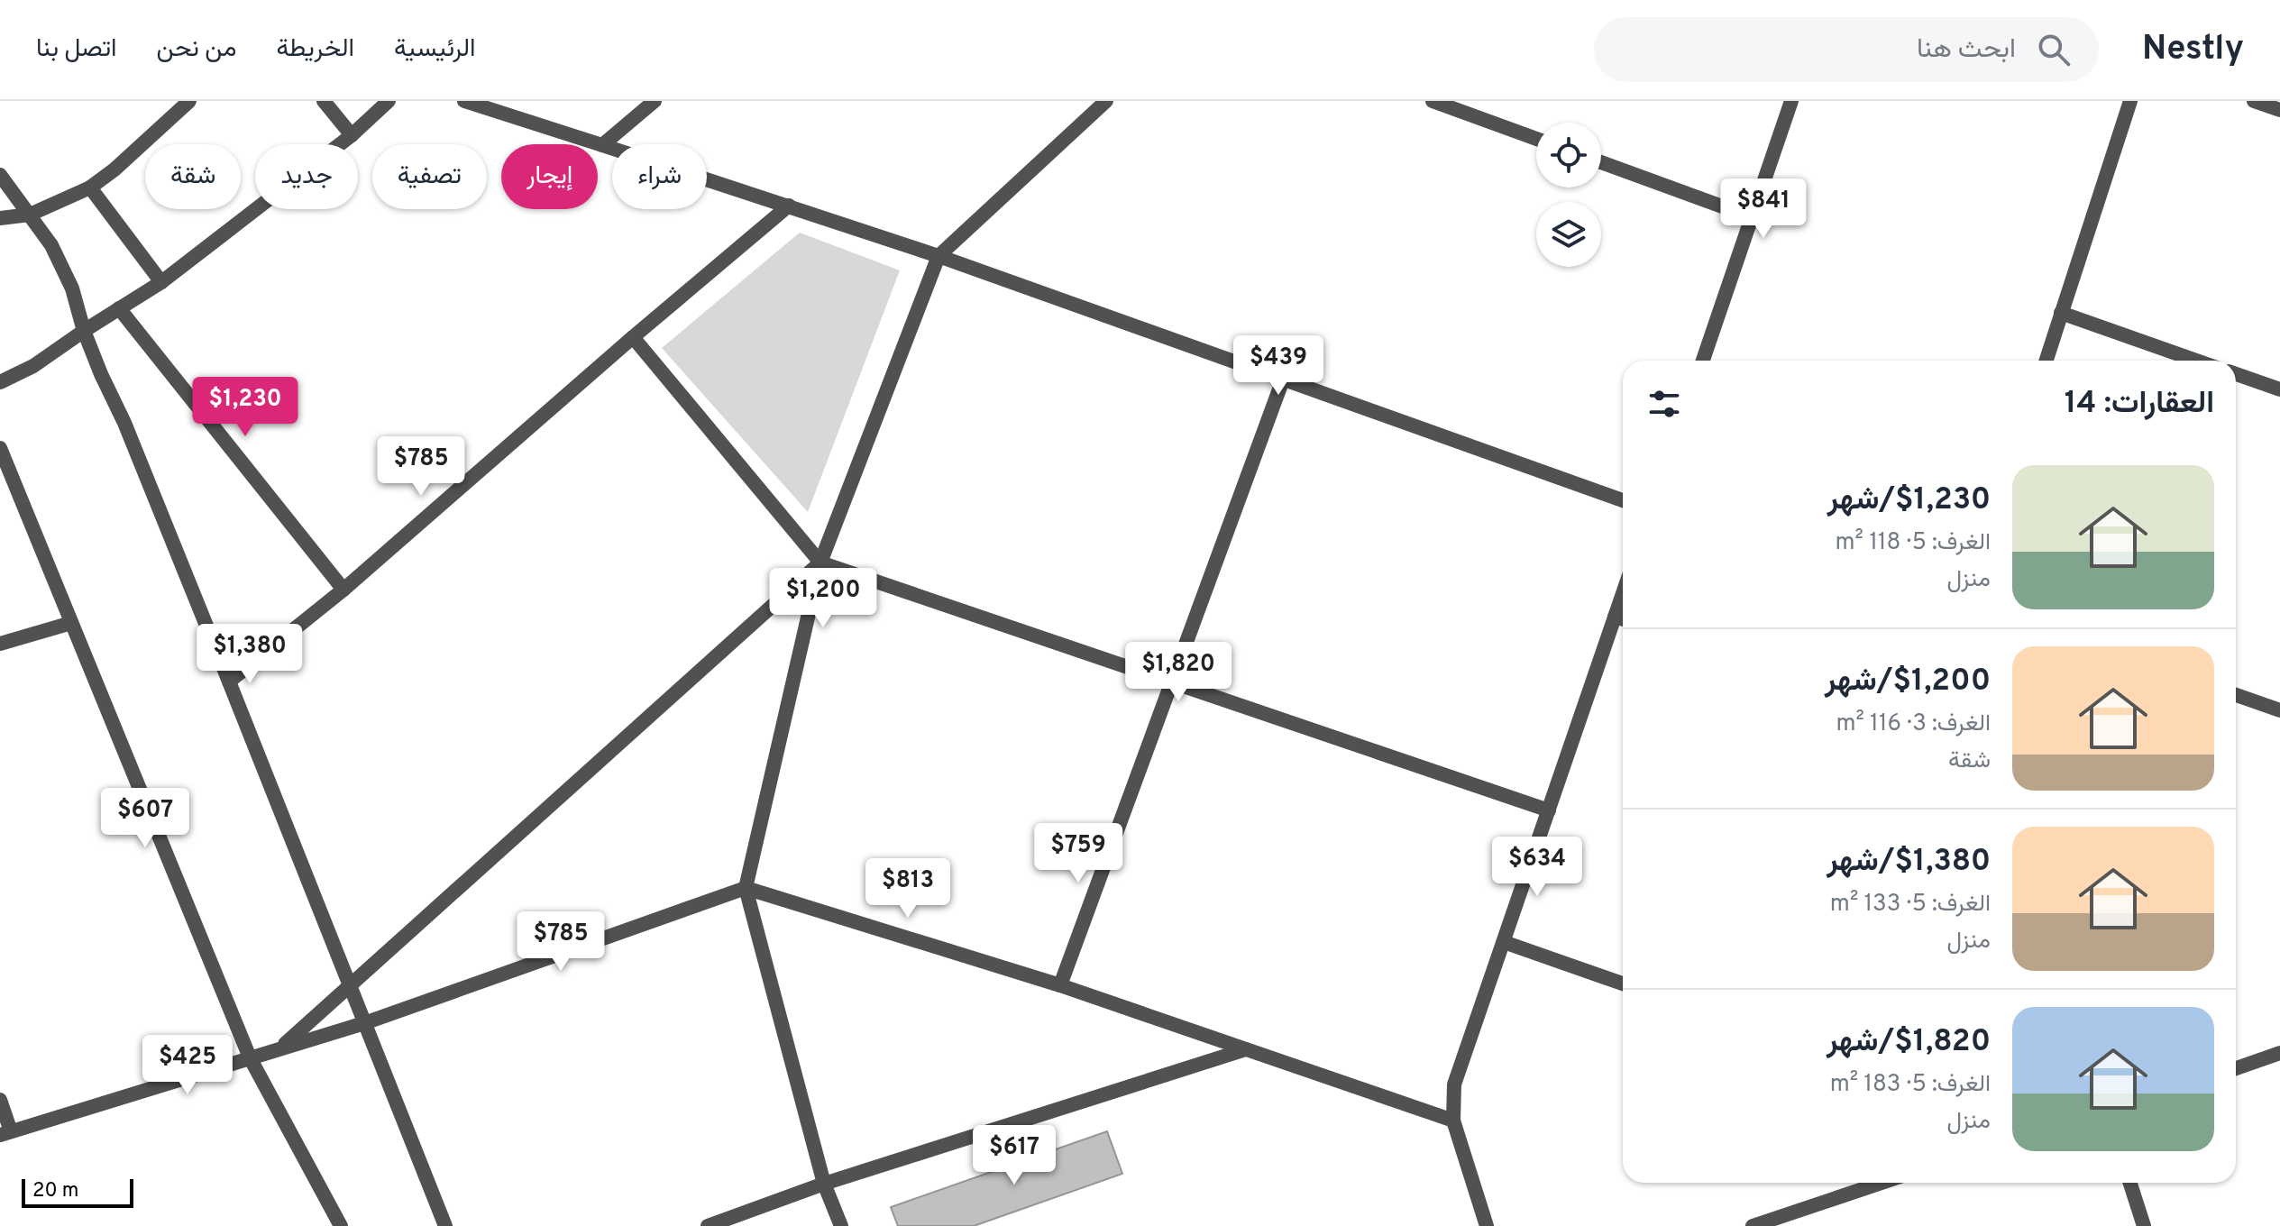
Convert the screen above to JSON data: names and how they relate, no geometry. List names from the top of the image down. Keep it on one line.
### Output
{"scale_bar":"20 m","page":{"header":"Nestly","search":"ابحث هنا","nav":["الرئيسية","الخريطة","من نحن","اتصل بنا"],"chip":["شراء","إيجار","تصفية","جديد","شقة"],"price":["$841","$439","$1,230","$785","$1,200","$1,380","$1,820","$607","$759","$634","$813","$785","$425","$617"],"heading":"العقارات: 14","list":[{"name":"$1,230/شهر","note":"الغرف: 5 · 118 m² · منزل"},{"name":"$1,200/شهر","note":"الغرف: 3 · 116 m² · شقة"},{"name":"$1,380/شهر","note":"الغرف: 5 · 133 m² · منزل"},{"name":"$1,820/شهر","note":"الغرف: 5 · 183 m² · منزل"}],"scale":"20 m"}}
